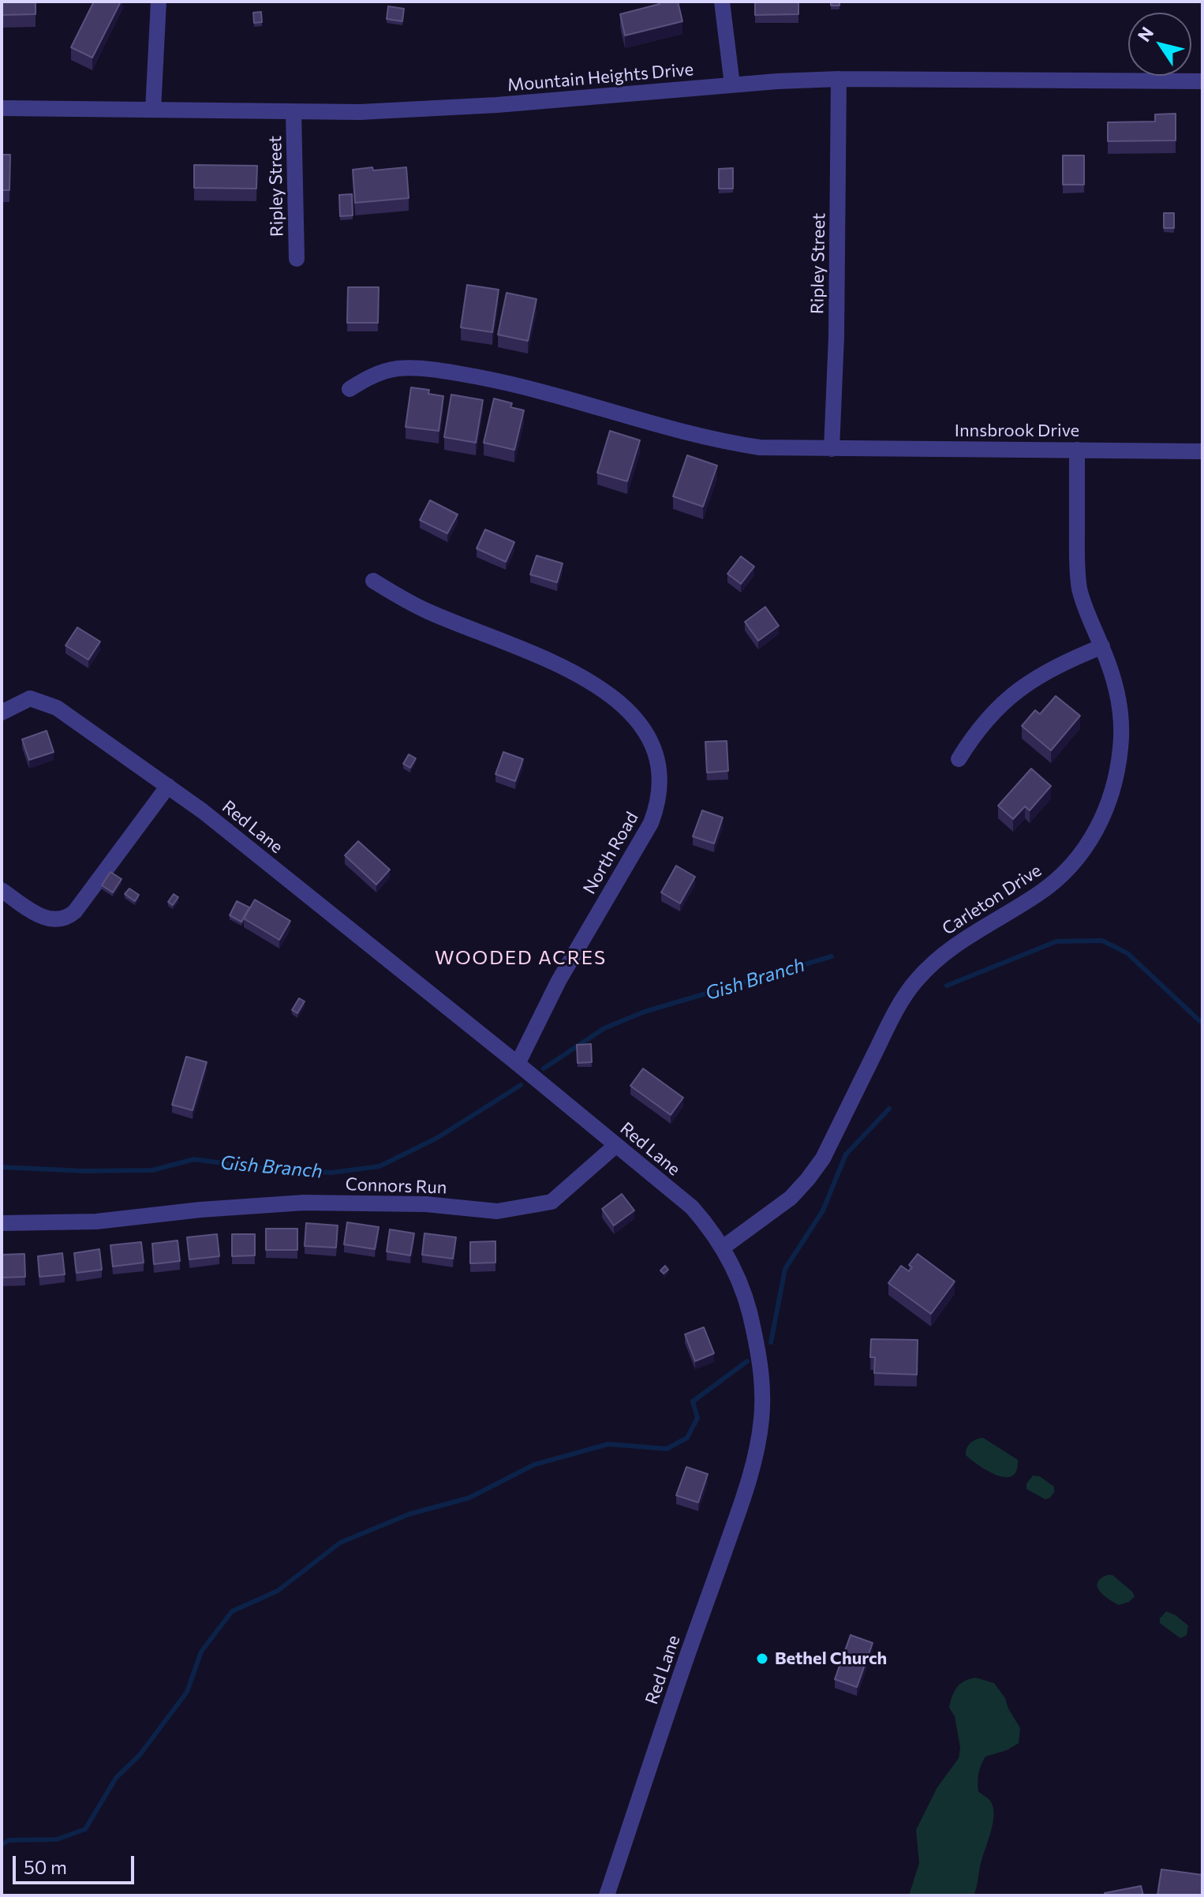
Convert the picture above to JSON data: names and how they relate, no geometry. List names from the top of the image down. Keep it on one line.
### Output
{"streets":{"street":["Mountain Heights Drive","Ripley Street","Innsbrook Drive","Red Lane","North Road","Carleton Drive","Connors Run"]},"crossings":[["Mountain Heights Drive","Ripley Street"],["Ripley Street","Innsbrook Drive"],["Innsbrook Drive","Carleton Drive"],["Red Lane","North Road"],["Red Lane","Carleton Drive"],["Red Lane","Connors Run"]],"districts":["WOODED ACRES"],"water":["Gish Branch"],"places":["Bethel Church"],"scale_bar":"50 m","north":"top left"}
